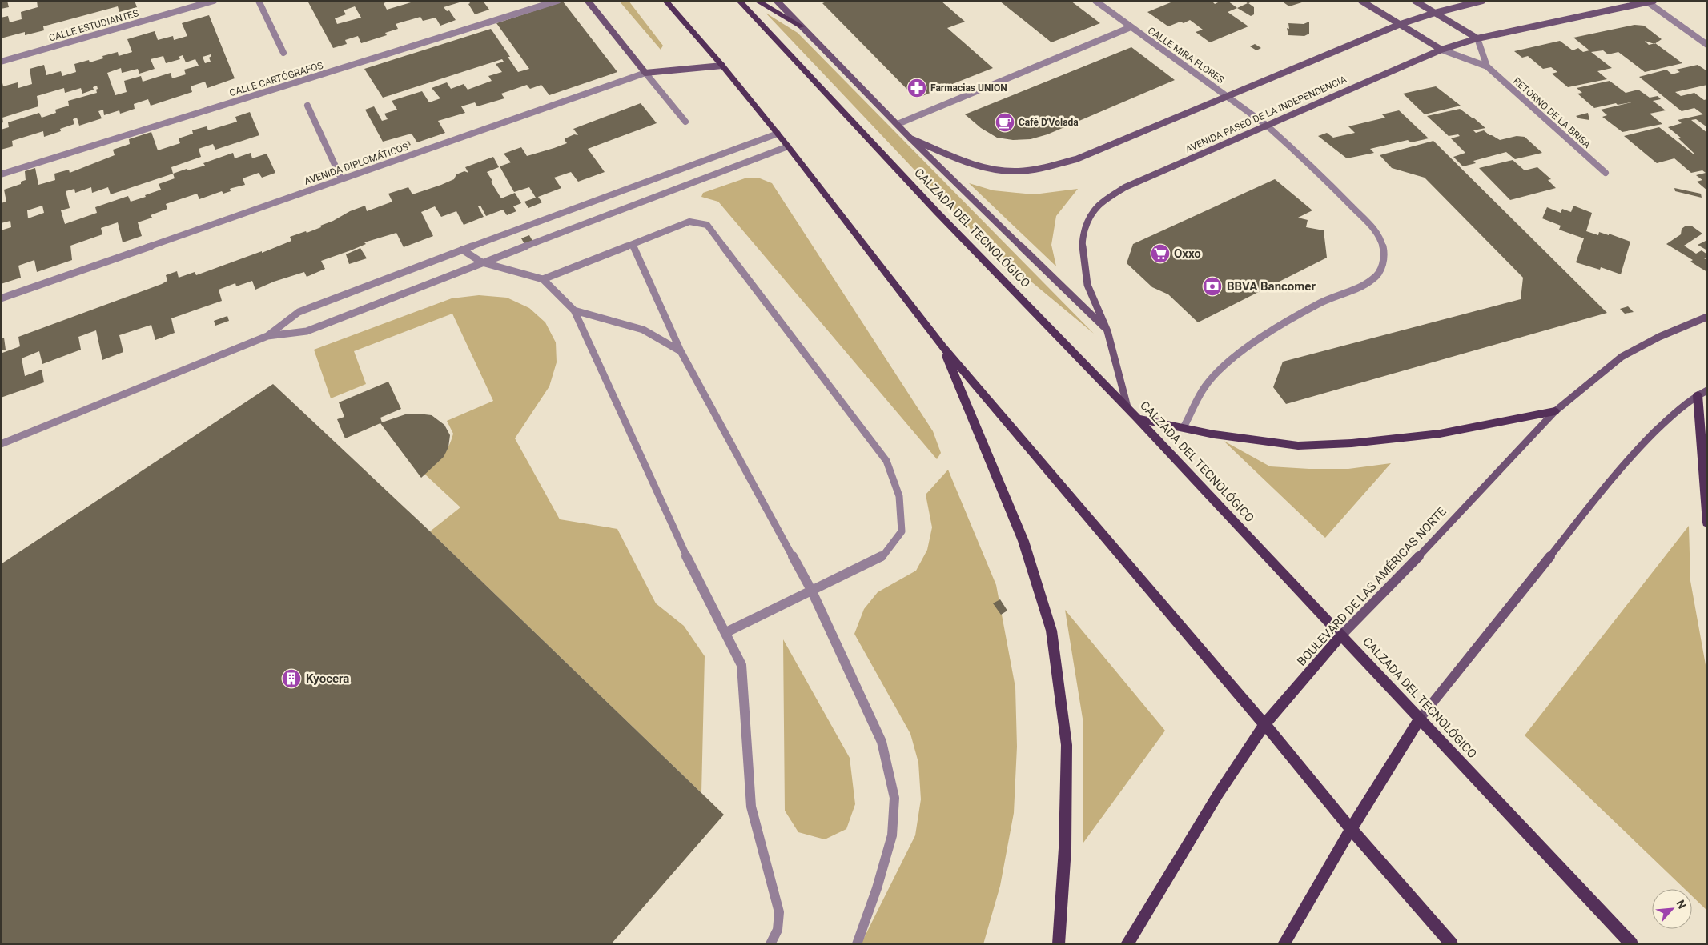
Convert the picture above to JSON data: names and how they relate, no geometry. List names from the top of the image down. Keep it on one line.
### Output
{"streets":{"main road":["CALZADA DEL TECNOLÓGICO","BOULEVARD DE LAS AMÉRICAS NORTE"],"street":["CALLE ESTUDIANTES","CALLE MIRA FLORES","CALLE CARTÓGRAFOS","RETORNO DE LA BRISA","AVENIDA PASEO DE LA INDEPENDENCIA","AVENIDA DIPLOMÁTICOS"]},"crossings":[["CALLE MIRA FLORES","AVENIDA PASEO DE LA INDEPENDENCIA"],["RETORNO DE LA BRISA","AVENIDA PASEO DE LA INDEPENDENCIA"],["AVENIDA PASEO DE LA INDEPENDENCIA","CALZADA DEL TECNOLÓGICO"],["CALZADA DEL TECNOLÓGICO","BOULEVARD DE LAS AMÉRICAS NORTE"]],"places":{"pharmacy":["Farmacias UNION"],"cafe":["Café D'Volada"],"supermarket":["Oxxo"],"bank":["BBVA Bancomer"],"building":["Kyocera"]},"north":"top right"}
